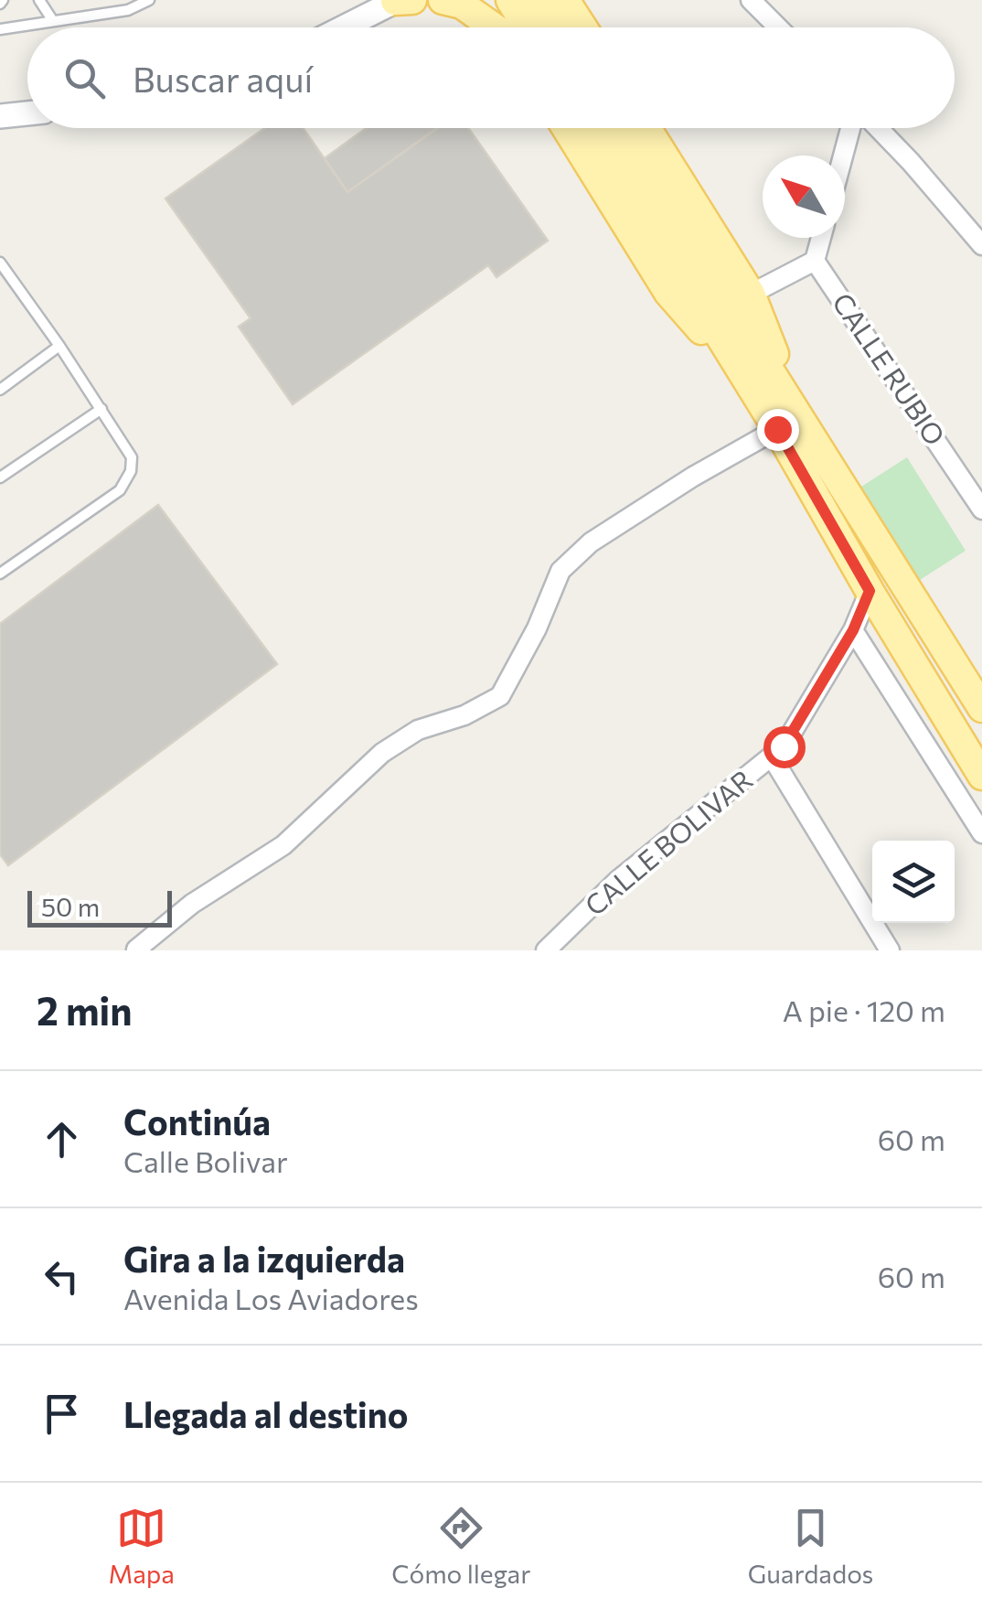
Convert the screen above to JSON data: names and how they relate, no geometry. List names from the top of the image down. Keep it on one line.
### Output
{"streets":{"street":["CALLE RUBIO","CALLE BOLIVAR"]},"scale_bar":"50 m","north":"top left","page":{"search":"Buscar aquí","scale":"50 m","heading":["2 min","A pie · 120 m"],"list":[["Continúa","Calle Bolivar","60 m"],["Gira a la izquierda","Avenida Los Aviadores","60 m"],"Llegada al destino"],"nav":["Mapa","Cómo llegar","Guardados"]}}
